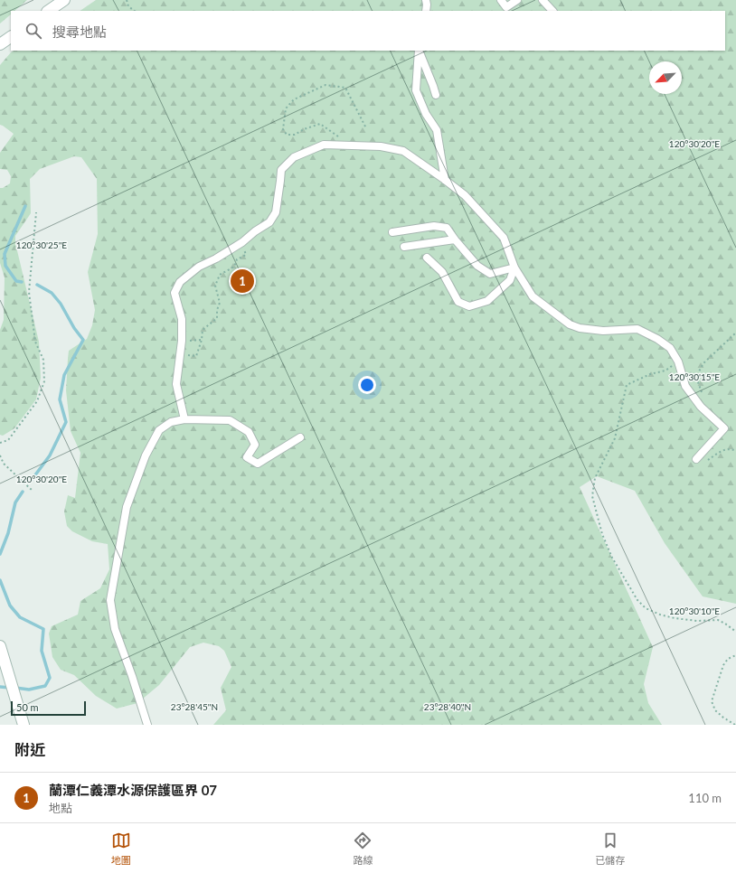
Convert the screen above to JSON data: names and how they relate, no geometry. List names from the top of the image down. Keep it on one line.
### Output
{"scale_bar":"50 m","north":"bottom left","page":{"search":"搜尋地點","pins":"1","scale":"50 m","heading":"附近","list":[{"mark":"1","name":"蘭潭仁義潭水源保護區界 07","note":"地點","value":"110 m"}],"nav":["地圖","路線","已儲存"]},"coordinates":["120°30'20\"E","120°30'25\"E","120°30'15\"E","120°30'10\"E","23°28'45\"N","23°28'40\"N"]}
